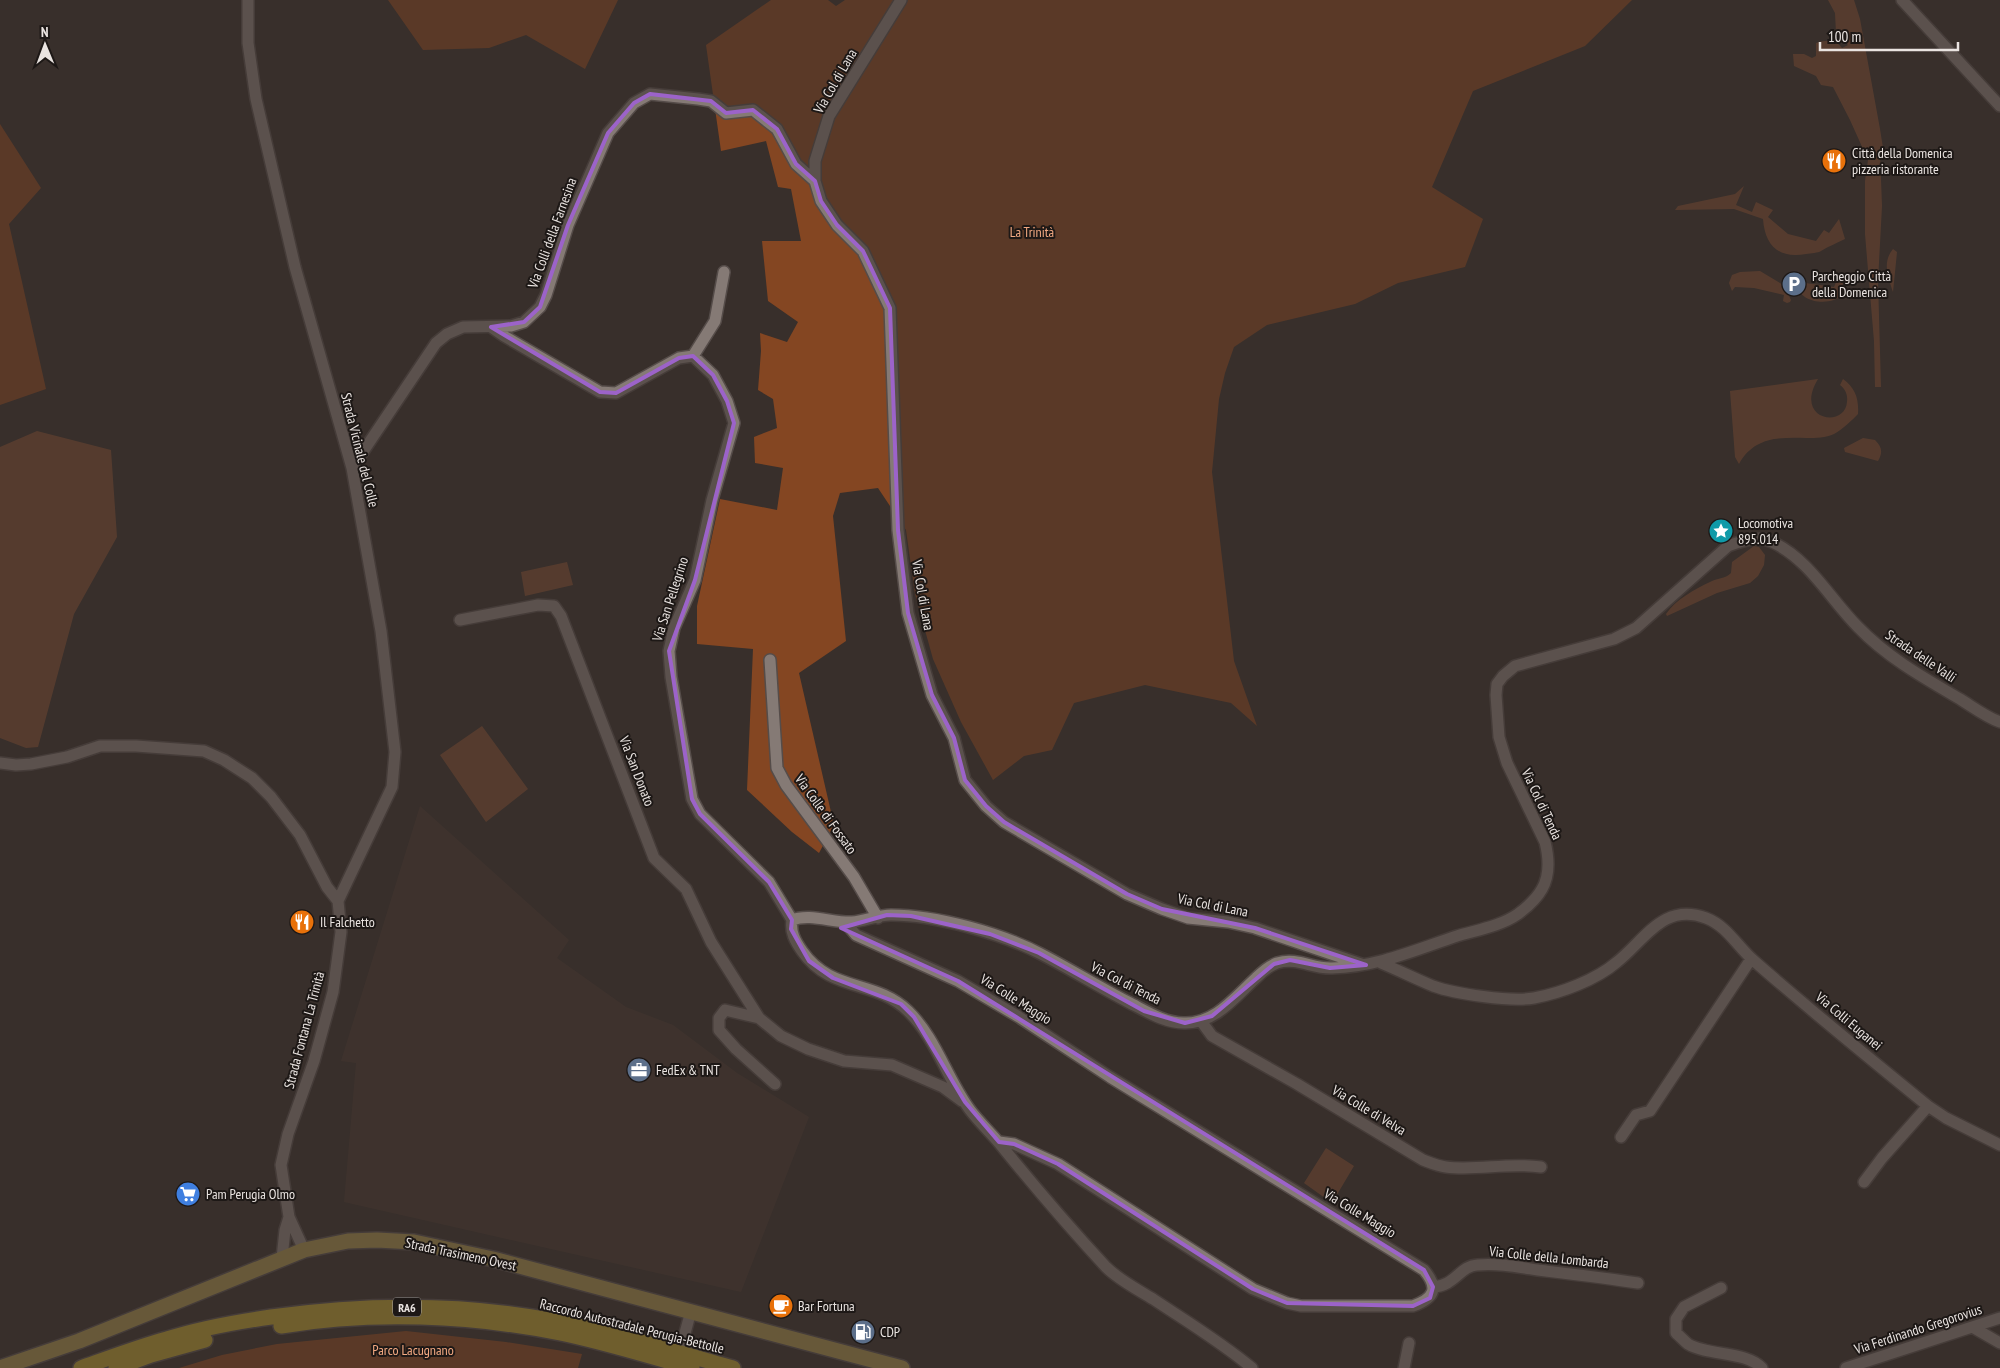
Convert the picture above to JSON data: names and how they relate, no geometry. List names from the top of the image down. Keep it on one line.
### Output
{"streets":{"highway":["RA6","Raccordo Autostradale Perugia-Bettolle"],"main road":["Strada Trasimeno Ovest"],"street":["Via Col di Lana","Via Colli della Farnesina","Strada Vicinale del Colle","Via San Pellegrino","Strada delle Valli","Via San Donato","Via Col di Tenda","Via Colle di Fossato","Via Colle Maggio","Via Colli Euganei","Strada Fontana La Trinità","Via Colle di Velva","Via Colle della Lombarda","Via Ferdinando Gregorovius"]},"crossings":[["Via Col di Lana","Via Colli della Farnesina"],["Via Col di Lana","Via Col di Tenda"],["Via Colli della Farnesina","Strada Vicinale del Colle"],["Strada Vicinale del Colle","Strada Fontana La Trinità"],["Via San Pellegrino","Via Col di Tenda"],["Strada delle Valli","Via Col di Tenda"],["Via Col di Tenda","Via Colle di Fossato"],["Via Col di Tenda","Via Colle Maggio"],["Via Col di Tenda","Via Colli Euganei"],["Via Col di Tenda","Via Colle di Velva"],["Via Colle Maggio","Via Colle della Lombarda"]],"parks":["La Trinità","Parco Lacugnano"],"places":{"restaurant":["Città della Domenica pizzeria ristorante","Il Falchetto"],"parking":["Parcheggio Città della Domenica"],"place":["Locomotiva 895.014"],"office":["FedEx & TNT"],"supermarket":["Pam Perugia Olmo"],"cafe":["Bar Fortuna"],"fuel station":["CDP"]},"scale_bar":"100 m","north":"top"}
